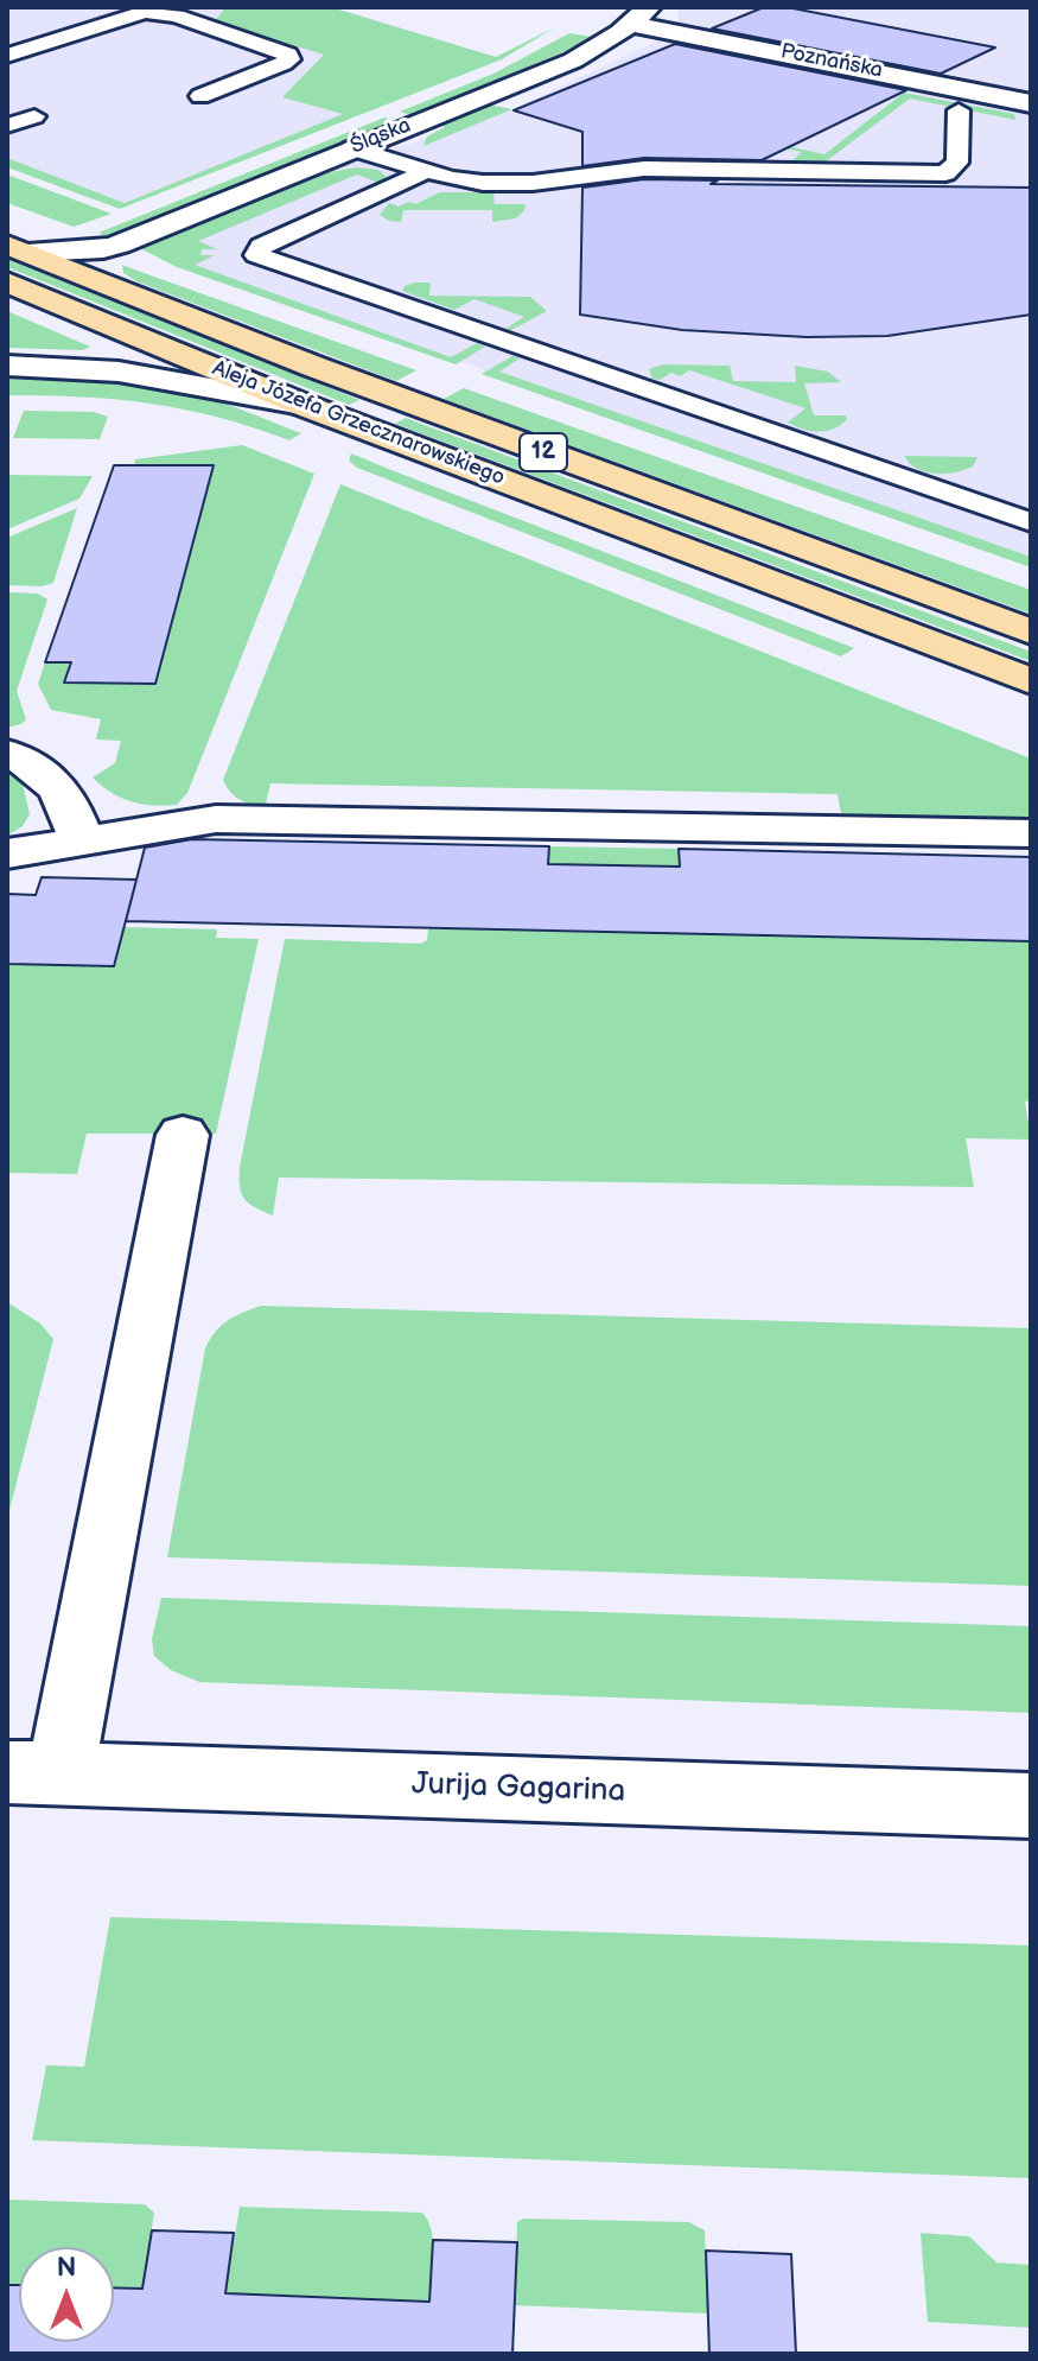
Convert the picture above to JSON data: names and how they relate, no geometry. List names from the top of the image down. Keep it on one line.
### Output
{"streets":{"main road":["Aleja Józefa Grzecznarowskiego","12"],"street":["Poznańska","Śląska","Jurija Gagarina"]},"crossings":[["Poznańska","Śląska"],["Śląska","Aleja Józefa Grzecznarowskiego"]],"north":"top"}
